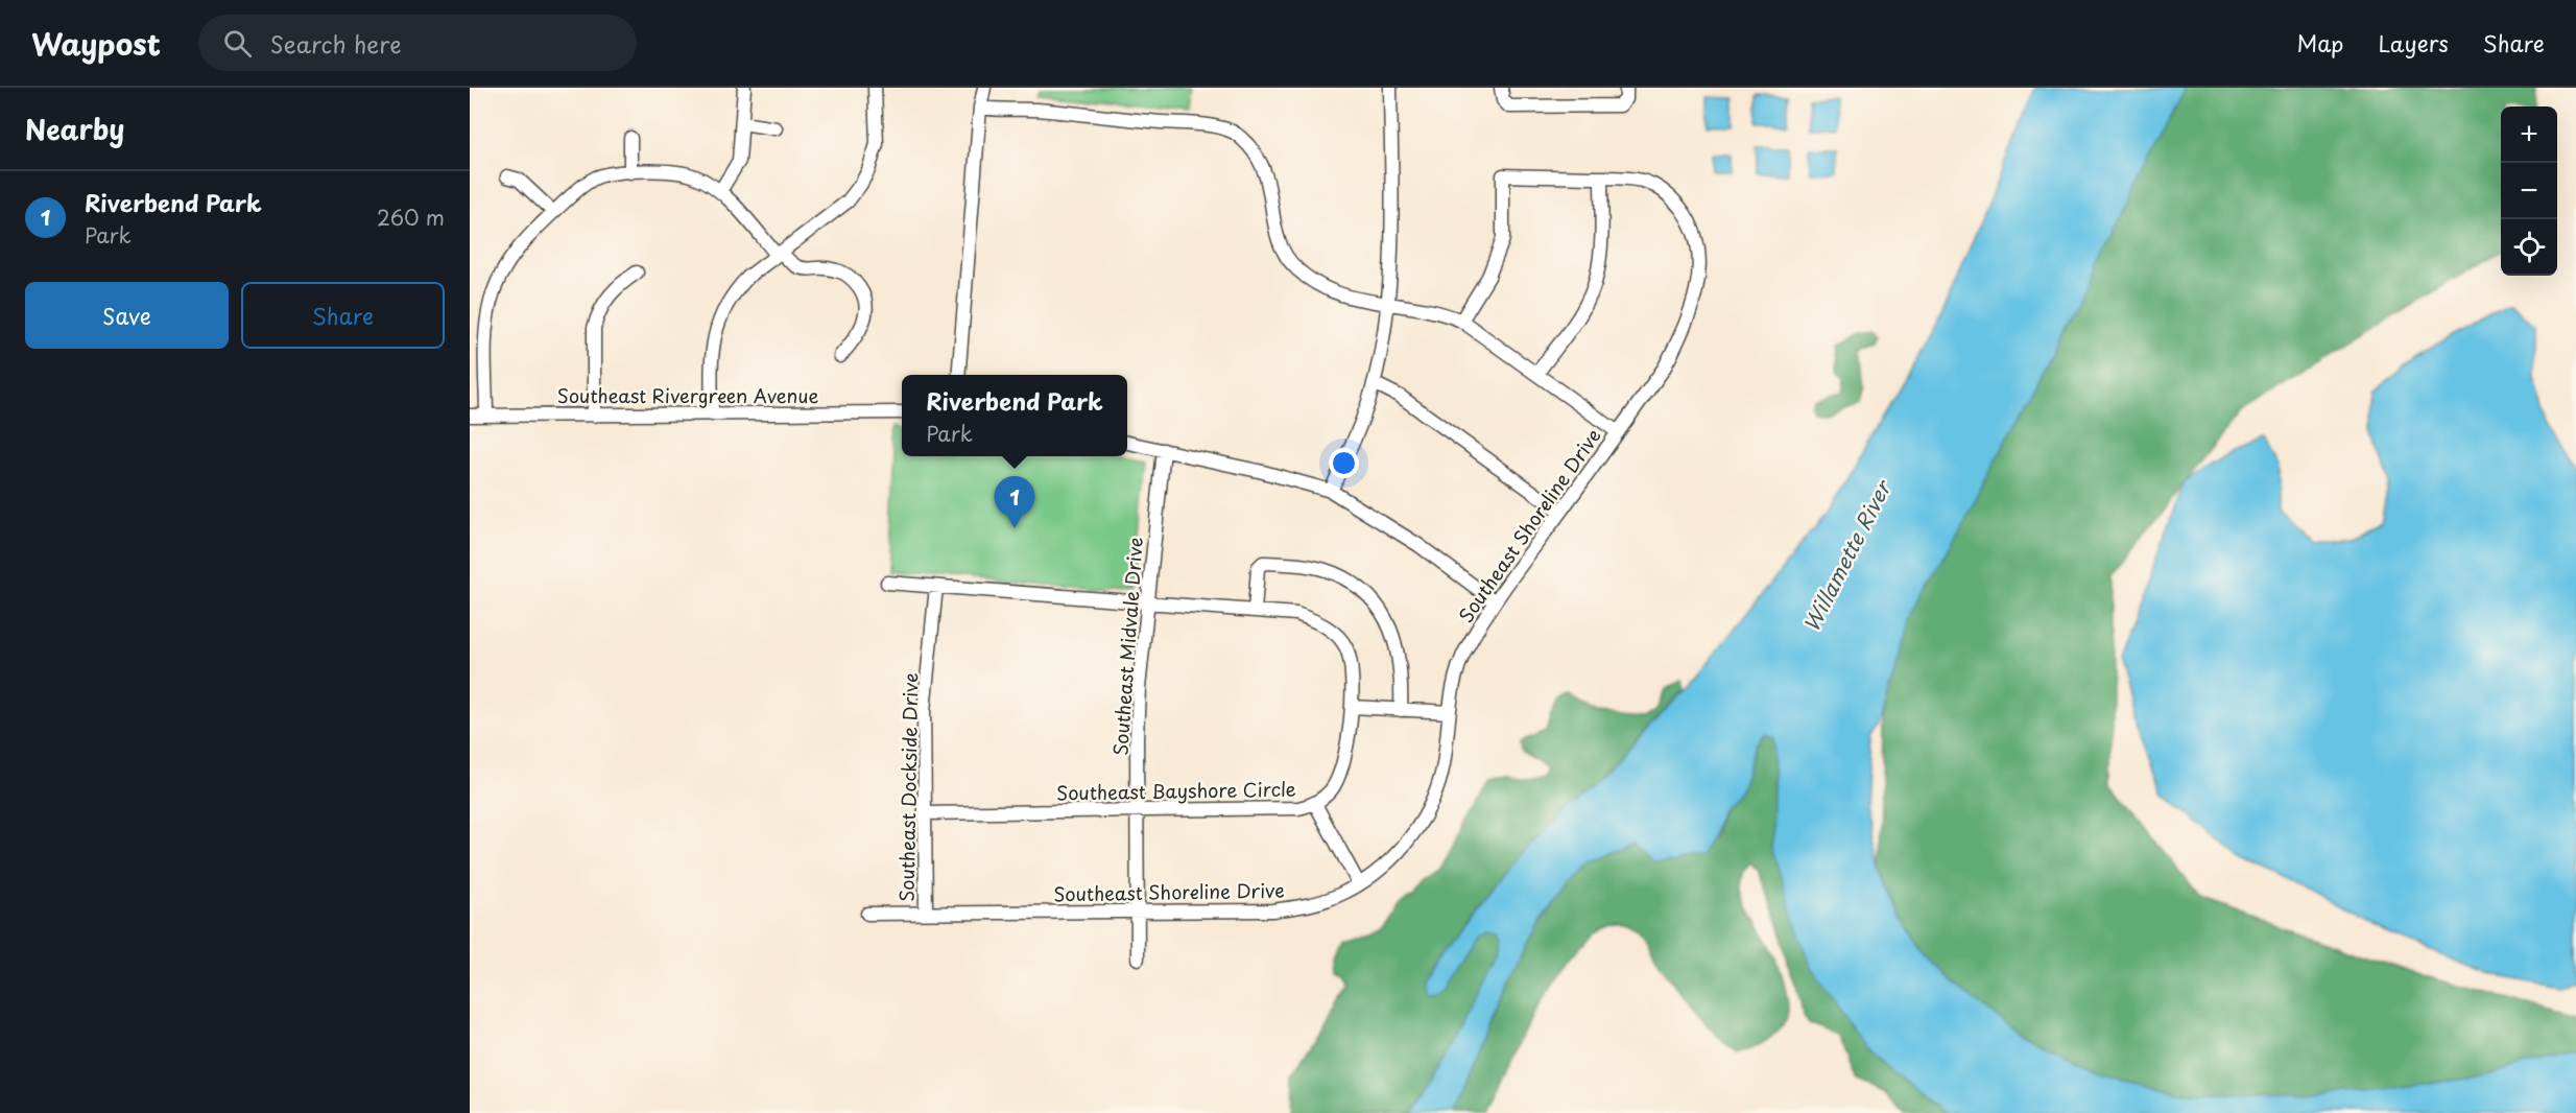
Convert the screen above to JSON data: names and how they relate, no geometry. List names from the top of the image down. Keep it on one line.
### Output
{"streets":{"street":["Southeast Rivergreen Avenue","Southeast Shoreline Drive","Southeast Midvale Drive","Southeast Dockside Drive","Southeast Bayshore Circle"]},"crossings":[["Southeast Shoreline Drive","Southeast Midvale Drive"],["Southeast Shoreline Drive","Southeast Dockside Drive"],["Southeast Midvale Drive","Southeast Bayshore Circle"],["Southeast Dockside Drive","Southeast Bayshore Circle"]],"water":["Willamette River"],"page":{"header":"Waypost","search":"Search here","nav":["Map","Layers","Share"],"heading":"Nearby","map_buttons":["+","−"],"list":[{"mark":"1","name":"Riverbend Park","note":"Park","value":"260 m"}],"buttons":["Save","Share"],"popup":["Riverbend Park","Park"],"pins":"1"}}
